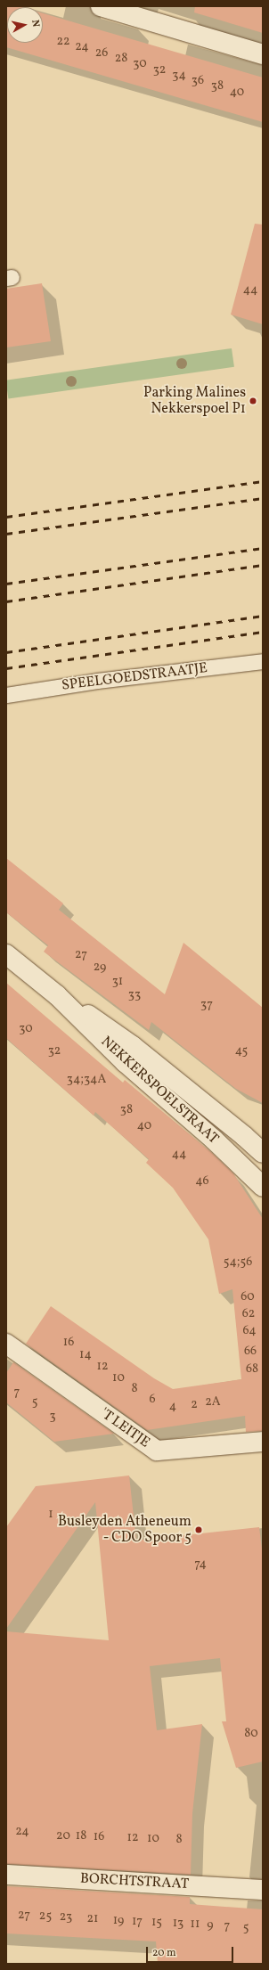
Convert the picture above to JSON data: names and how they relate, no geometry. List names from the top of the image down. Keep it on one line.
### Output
{"streets":{"street":["NEKKERSPOELSTRAAT","'T LEITJE","BORCHTSTRAAT"],"lane":["SPEELGOEDSTRAATJE"]},"places":["Parking Malines Nekkerspoel P1","Busleyden Atheneum - CDO Spoor 5"],"house_numbers":["22","24","26","28","30","32","34","36","38","40","44","27","29","31","33","37","30","32","45","34;34A","38","40","44","46","54;56","60","62","64","16","66","14","12","68","10","8","7","6","5","2A","2","4","3","1","74","80","24","20","18","16","12","10","8","27","25","23","21","19","17","15","13","11","9","7","5"],"scale_bar":"20 m","north":"right"}
